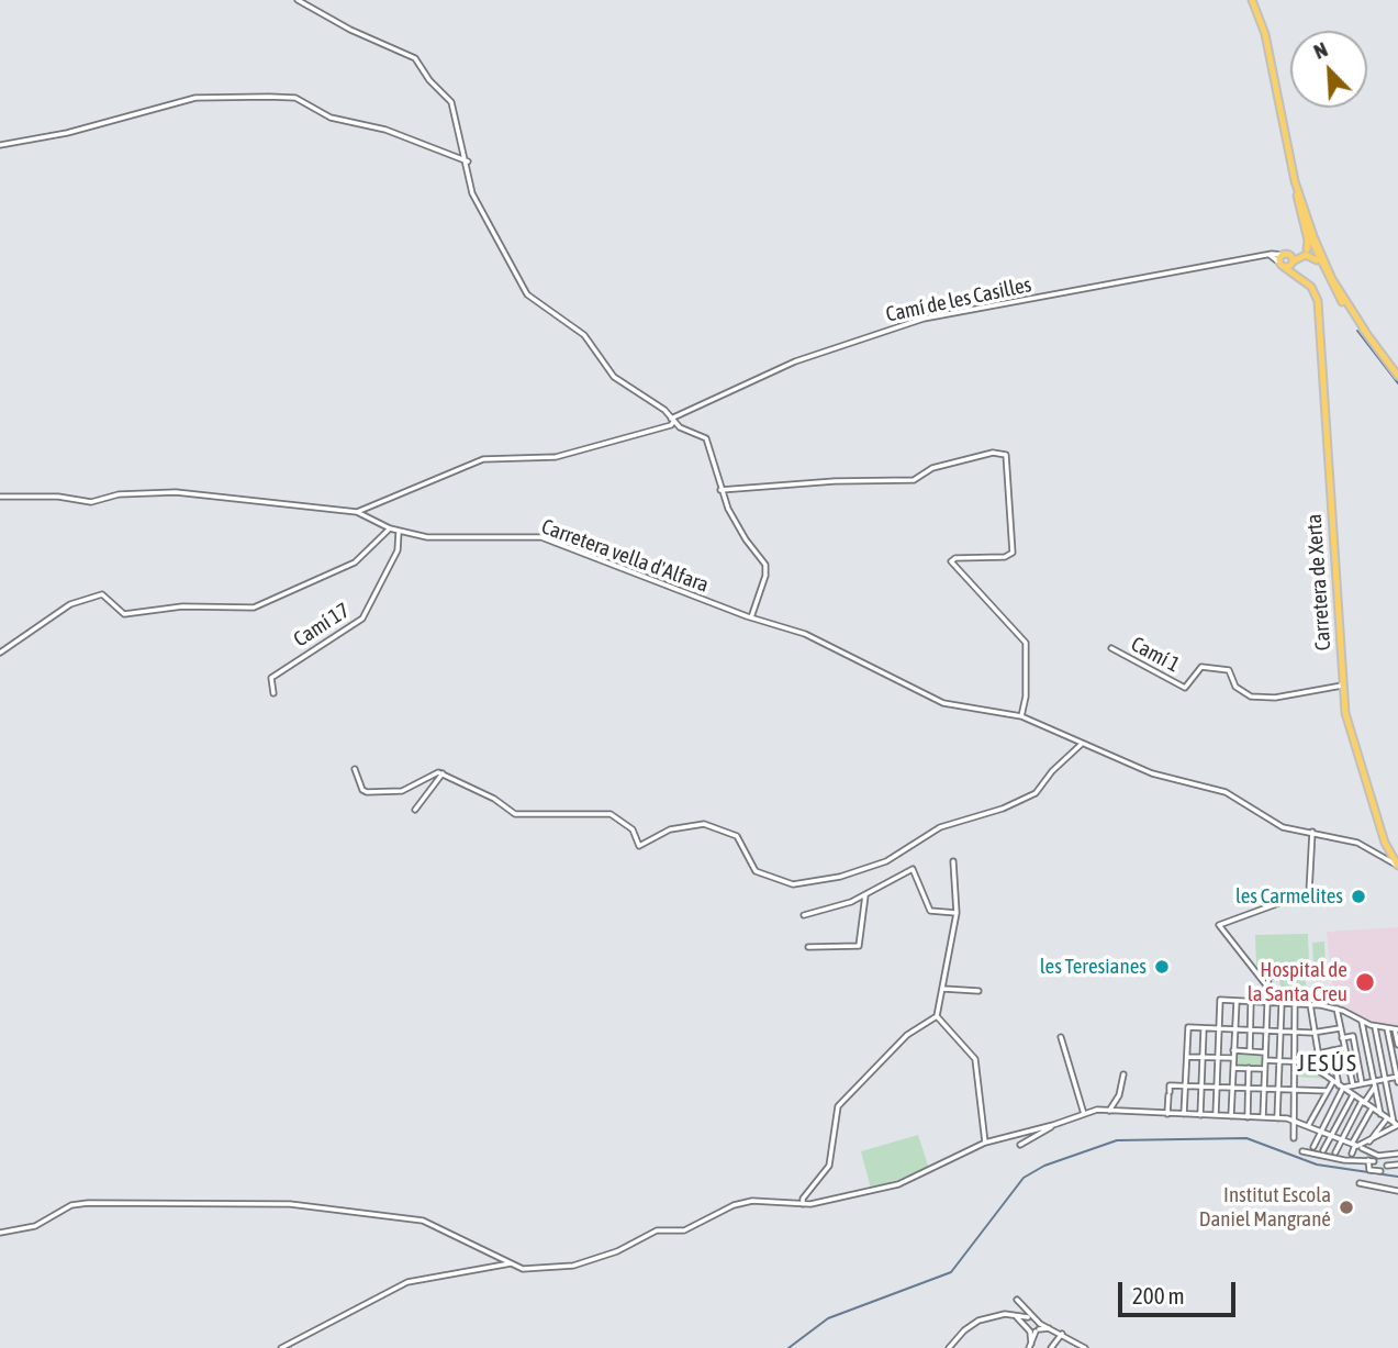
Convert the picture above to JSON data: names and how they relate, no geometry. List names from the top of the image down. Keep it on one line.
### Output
{"streets":{"main road":["Carretera de Xerta"],"street":["Camí de les Casilles","Carretera vella d'Alfara","Camí 17","Camí 1"]},"crossings":[["Camí de les Casilles","Carretera vella d'Alfara"],["Carretera vella d'Alfara","Carretera de Xerta"],["Carretera vella d'Alfara","Camí 17"],["Carretera de Xerta","Camí 1"]],"districts":["JESÚS"],"places":["les Carmelites","les Teresianes","Hospital de la Santa Creu","Institut Escola Daniel Mangrané"],"scale_bar":"200 m","north":"top left"}
